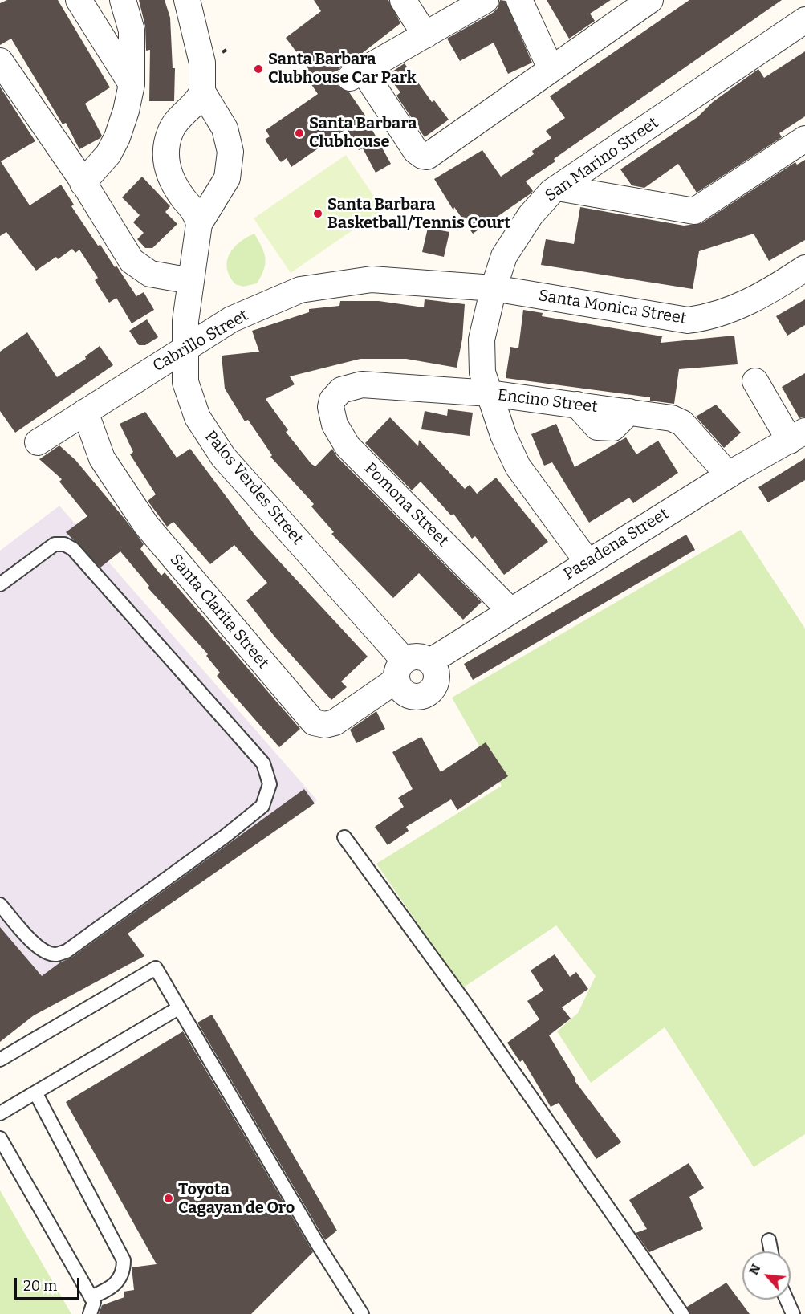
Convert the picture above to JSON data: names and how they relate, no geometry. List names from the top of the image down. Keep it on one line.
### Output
{"streets":{"street":["San Marino Street","Santa Monica Street","Cabrillo Street","Encino Street","Palos Verdes Street","Pomona Street","Pasadena Street","Santa Clarita Street"]},"crossings":[["San Marino Street","Santa Monica Street"],["San Marino Street","Cabrillo Street"],["San Marino Street","Encino Street"],["San Marino Street","Pasadena Street"],["Santa Monica Street","Cabrillo Street"],["Cabrillo Street","Palos Verdes Street"],["Cabrillo Street","Santa Clarita Street"],["Encino Street","Pomona Street"],["Encino Street","Pasadena Street"],["Palos Verdes Street","Pasadena Street"],["Palos Verdes Street","Santa Clarita Street"],["Pomona Street","Pasadena Street"],["Pasadena Street","Santa Clarita Street"]],"places":["Santa Barbara Clubhouse Car Park","Santa Barbara Clubhouse","Santa Barbara Basketball/Tennis Court","Toyota Cagayan de Oro"],"scale_bar":"20 m","north":"top left"}
